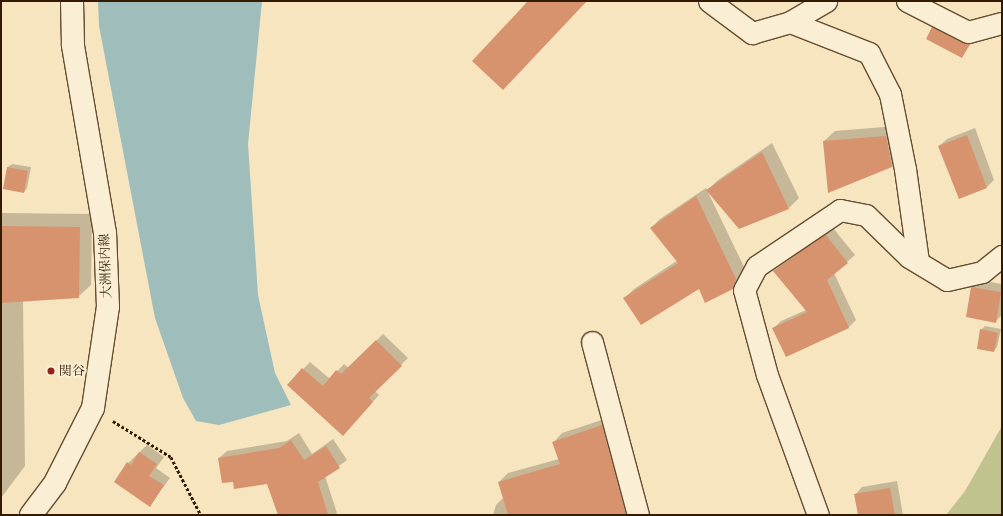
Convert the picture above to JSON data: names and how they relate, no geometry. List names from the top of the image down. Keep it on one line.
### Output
{"streets":{"main road":["大洲保内線"]},"places":["関谷"]}
